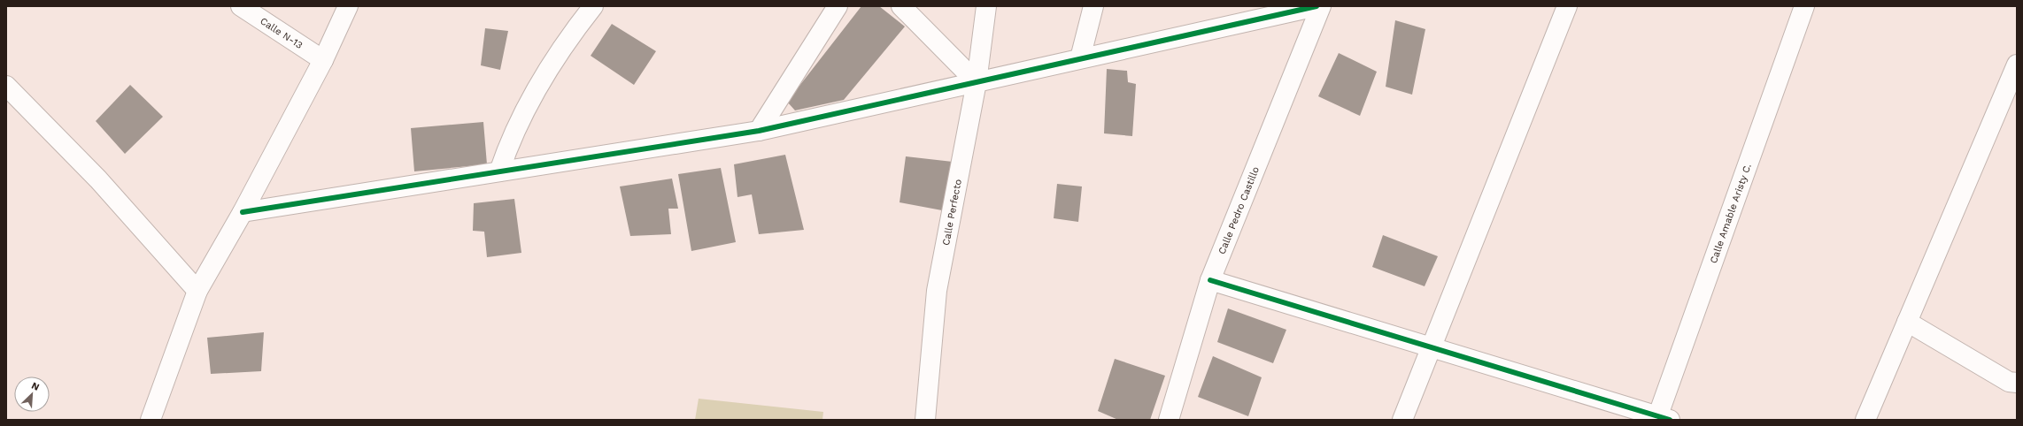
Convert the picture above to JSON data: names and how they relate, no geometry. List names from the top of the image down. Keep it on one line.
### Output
{"streets":{"street":["Calle N-13","Calle Pedro Castillo","Calle Perfecto","Calle Amable Aristy C."]},"north":"top right"}
